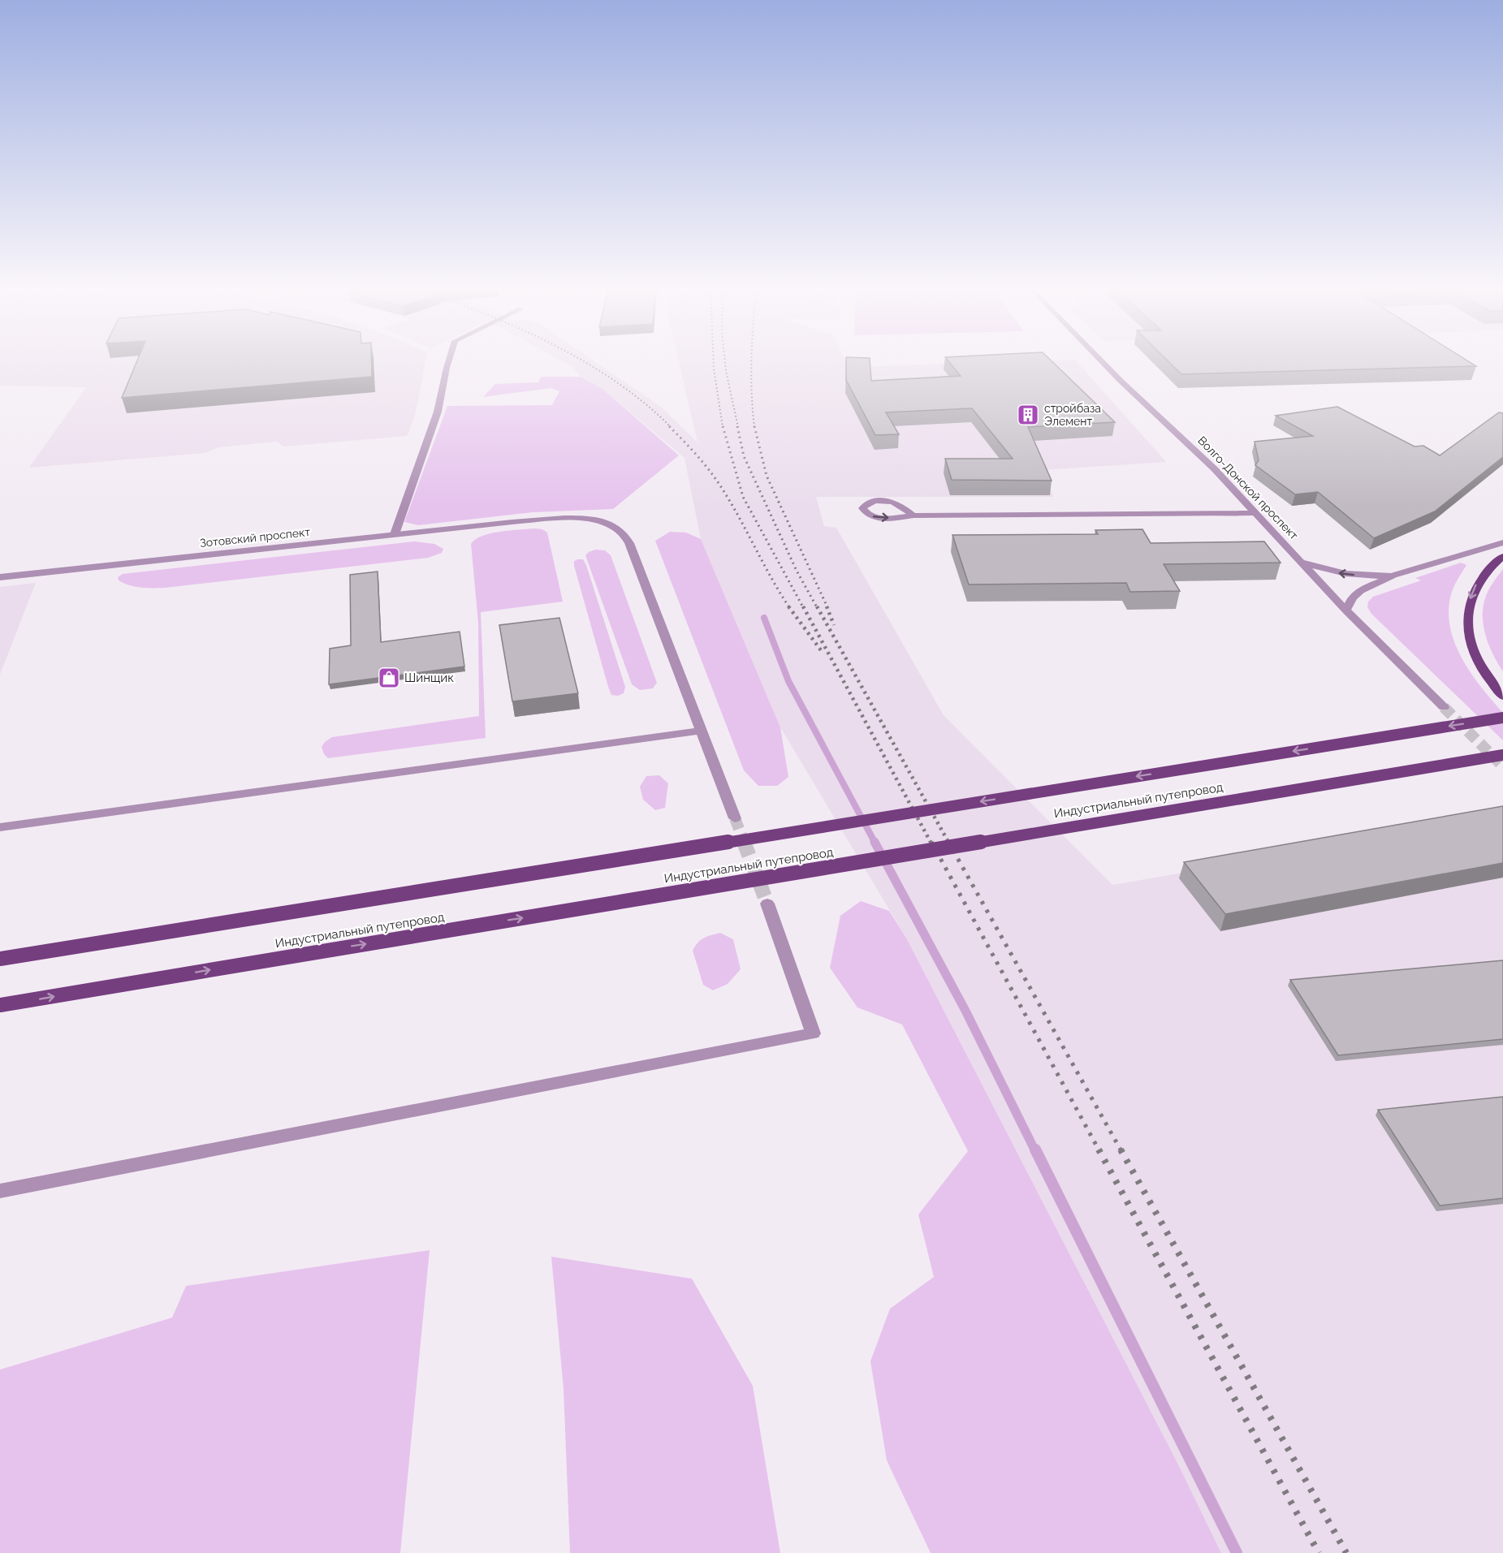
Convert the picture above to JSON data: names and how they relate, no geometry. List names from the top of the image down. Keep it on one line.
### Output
{"streets":{"main road":["Индустриальный путепровод"],"street":["Волго-Донской проспект","Зотовский проспект"]},"places":{"building":["стройбаза Элемент"],"shop":["Шинщик"]}}
